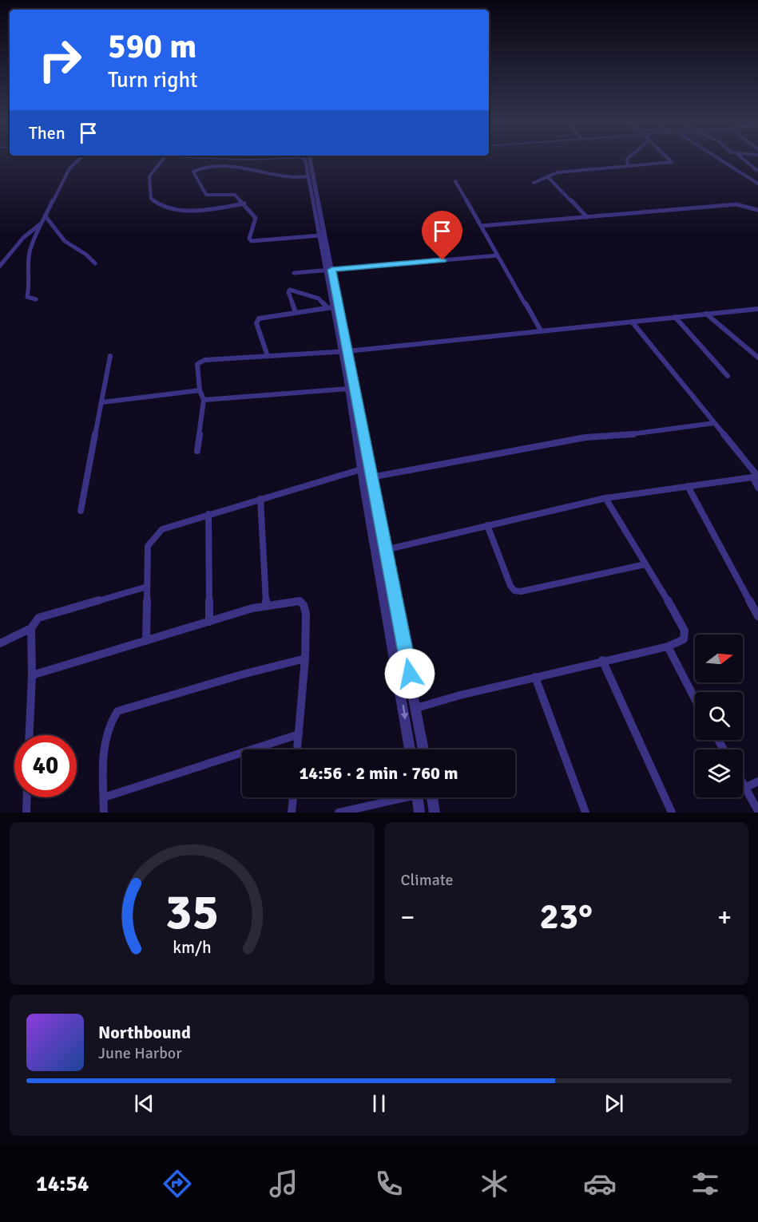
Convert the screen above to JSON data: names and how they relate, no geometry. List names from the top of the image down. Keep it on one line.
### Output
{"north":"right","page":{"turn":["590 m","Turn right"],"then":"Then","limit":"40","trip":"14:56 · 2 min · 760 m","tile":"Climate","heat":["−","23°","+"],"song":["Northbound","June Harbor"],"tabs":"14:54","gauge":["35","km/h"]}}
